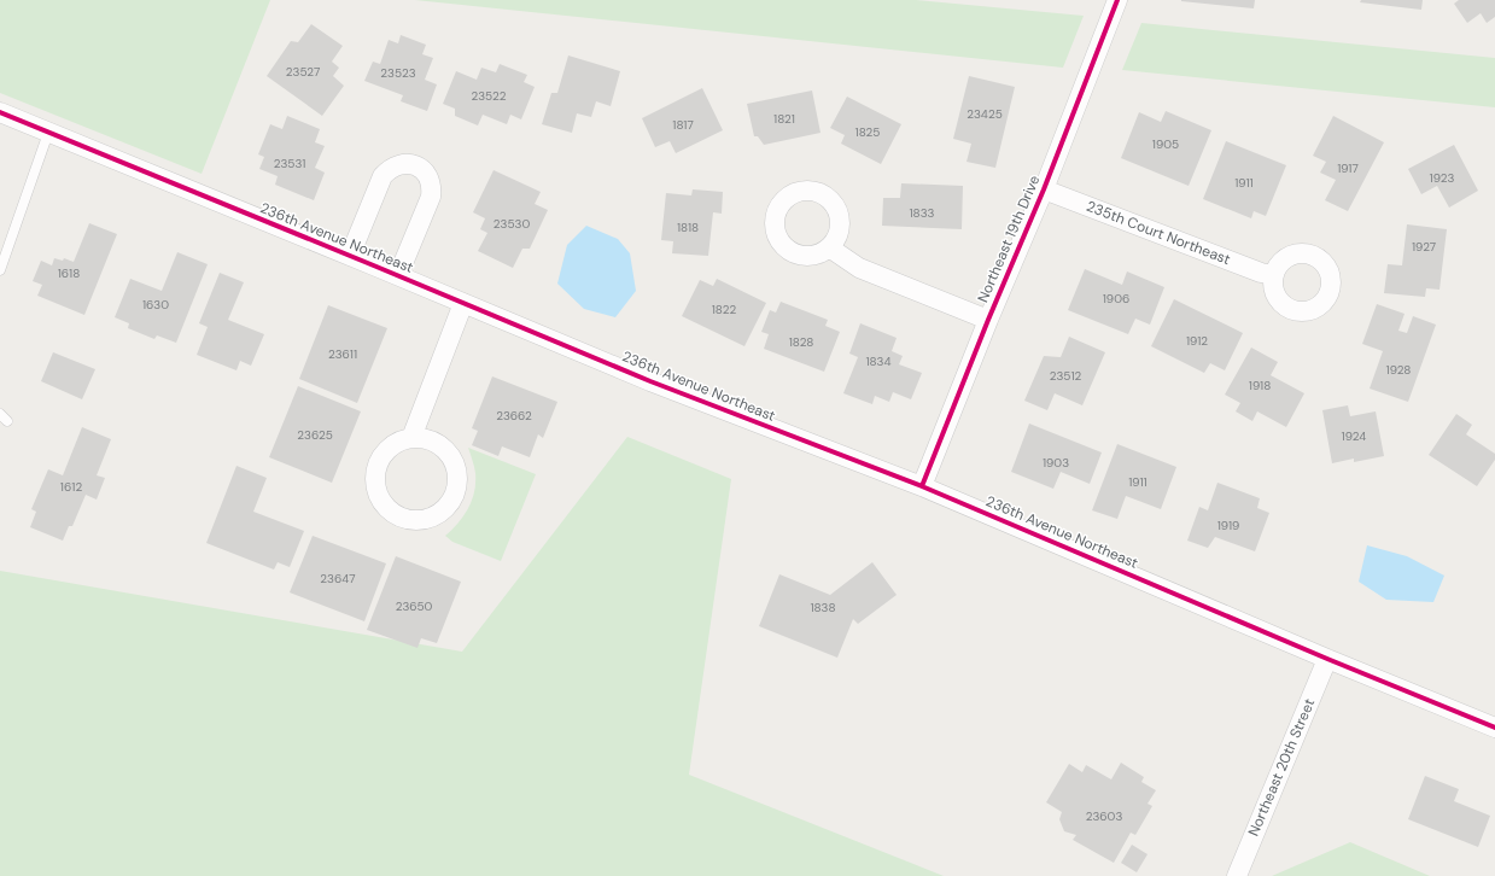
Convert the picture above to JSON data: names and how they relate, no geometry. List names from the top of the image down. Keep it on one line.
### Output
{"streets":{"street":["235th Court Northeast","236th Avenue Northeast","Northeast 19th Drive","Northeast 20th Street"]},"crossings":[["235th Court Northeast","Northeast 19th Drive"],["236th Avenue Northeast","Northeast 19th Drive"],["236th Avenue Northeast","Northeast 20th Street"]],"house_numbers":["23527","23523","23522","23425","1821","1817","1825","1905","23531","1917","1923","1911","1833","23530","1818","1927","1618","1906","1630","1822","1912","1828","23611","1834","1928","23512","1918","23662","23625","1924","1903","1911","1612","1919","23647","23650","1838","23603"]}
